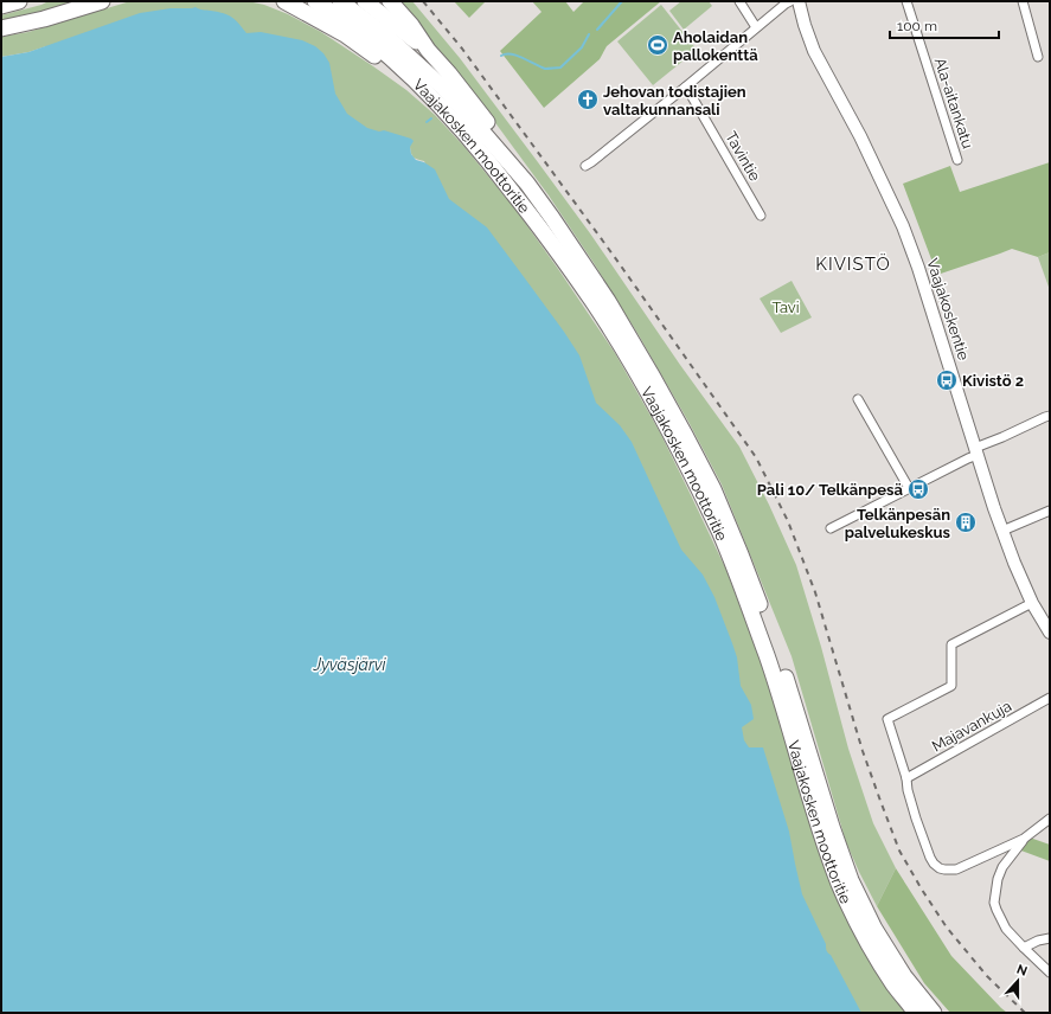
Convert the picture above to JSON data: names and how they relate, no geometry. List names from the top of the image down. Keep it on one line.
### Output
{"streets":{"highway":["Vaajakosken moottoritie"],"main road":["Vaajakoskentie"],"street":["Ala-aitankatu","Tavintie","Majavankuja"]},"districts":["KIVISTÖ"],"water":["Jyväsjärvi"],"parks":["Tavi"],"places":{"sports":["Aholaidan pallokenttä"],"church":["Jehovan todistajien valtakunnansali"],"bus stop":["Kivistö 2","Pali 10/ Telkänpesä"],"building":["Telkänpesän palvelukeskus"]},"scale_bar":"100 m","north":"top"}
